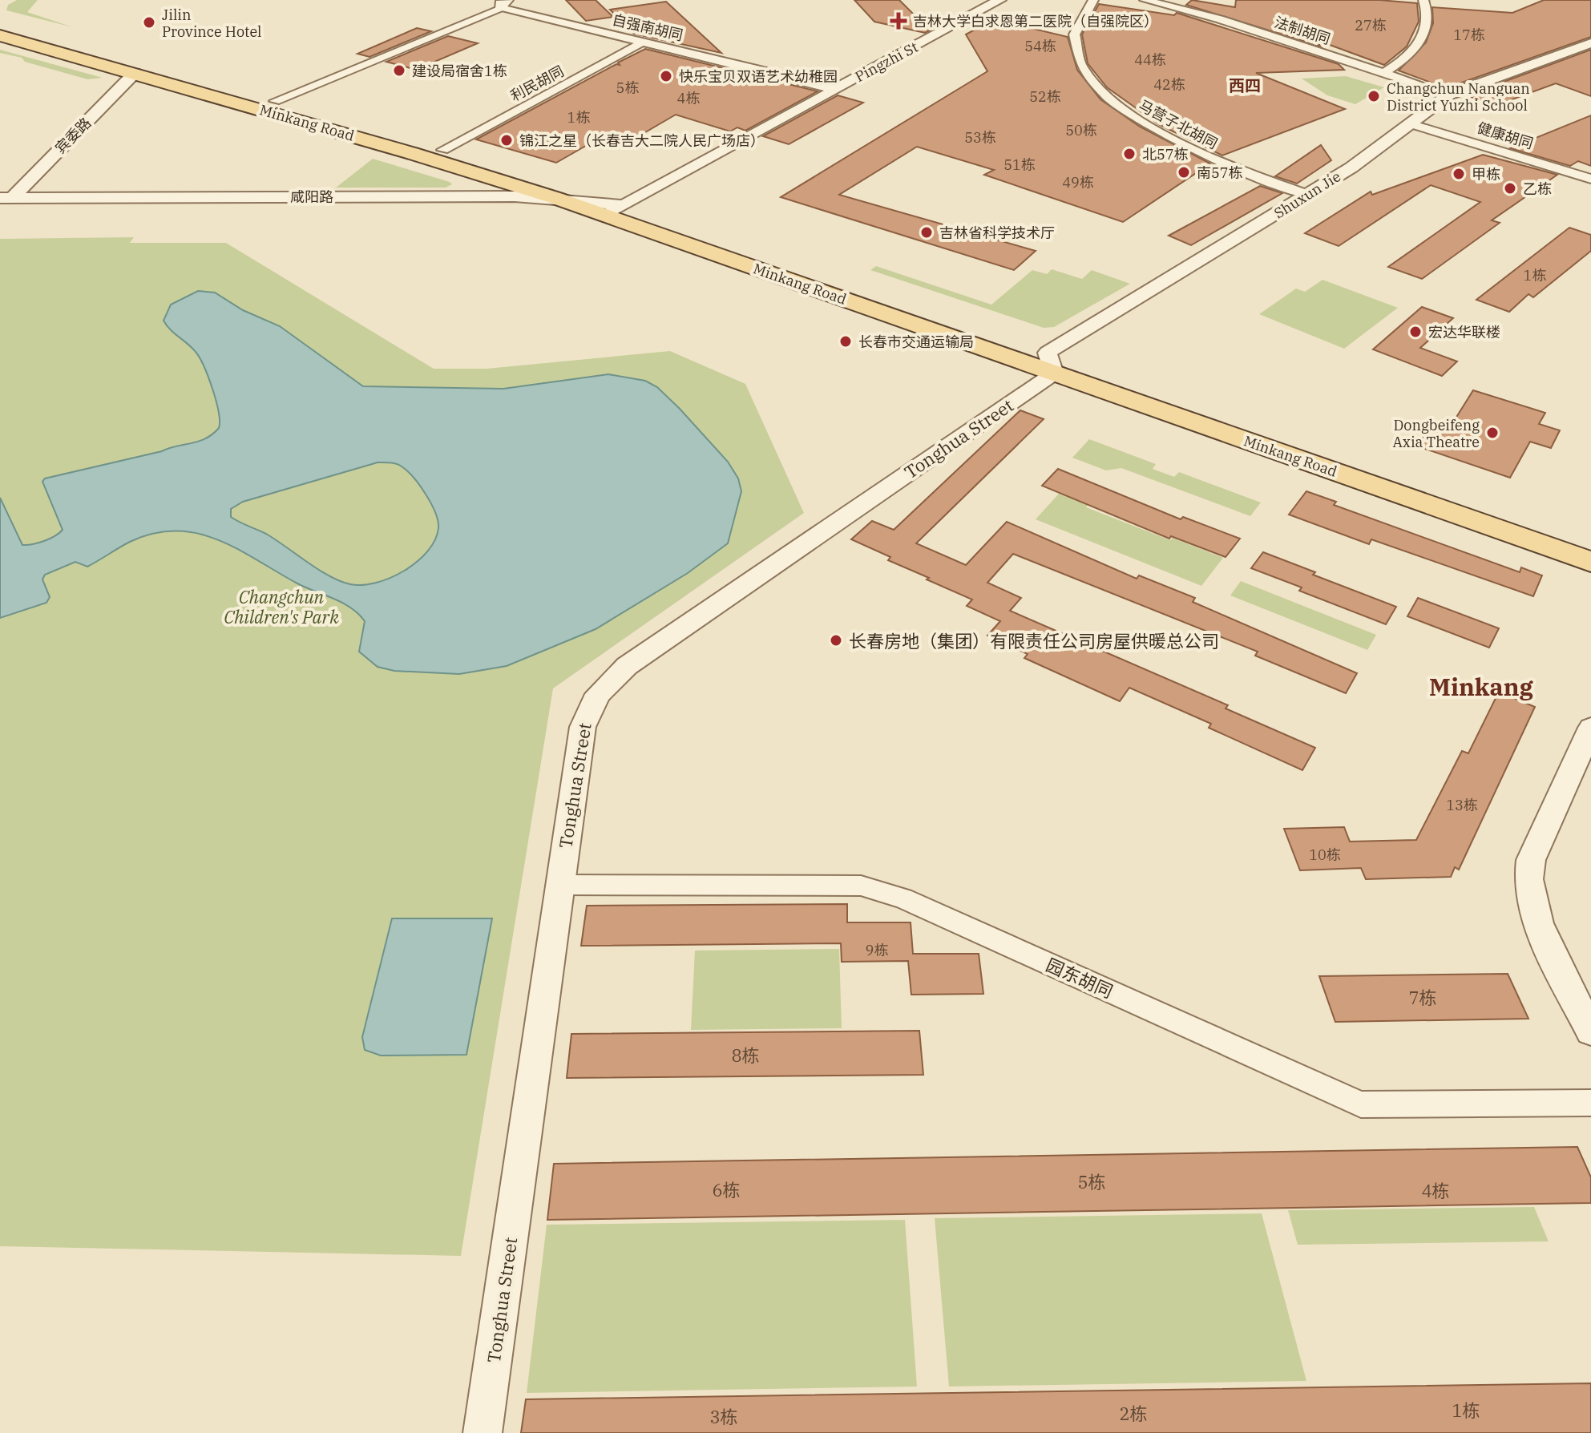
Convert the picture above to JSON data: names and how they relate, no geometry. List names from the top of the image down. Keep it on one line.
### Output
{"streets":{"main road":["Minkang Road"],"street":["自强南胡同","法制胡同","Pingzhi St","利民胡同","马营子北胡同","宾委路","健康胡同","Shuxun Jie","咸阳路","Tonghua Street","园东胡同"]},"crossings":[["自强南胡同","Pingzhi St"],["自强南胡同","利民胡同"],["自强南胡同","Minkang Road"],["法制胡同","Shuxun Jie"],["Pingzhi St","Minkang Road"],["利民胡同","Minkang Road"],["Minkang Road","宾委路"],["Minkang Road","Shuxun Jie"],["Minkang Road","咸阳路"],["Minkang Road","Tonghua Street"],["马营子北胡同","Shuxun Jie"],["宾委路","咸阳路"],["健康胡同","Shuxun Jie"],["Shuxun Jie","Tonghua Street"],["Tonghua Street","园东胡同"]],"districts":["西四","Minkang"],"parks":["Changchun Children's Park"],"places":{"health":["吉林大学白求恩第二医院（自强院区）"],"other":["Jilin Province Hotel","建设局宿舍1栋","快乐宝贝双语艺术幼稚园","Changchun Nanguan District Yuzhi School","锦江之星（长春吉大二院人民广场店）","北57栋","南57栋","甲栋","乙栋","吉林省科学技术厅","宏达华联楼","长春市交通运输局","Dongbeifeng Axia Theatre","长春房地（集团）有限责任公司房屋供暖总公司"]},"house_numbers":["27栋","17栋","54栋","44栋","42栋","5栋","52栋","4栋","1栋","50栋","53栋","51栋","49栋","1栋","13栋","10栋","9栋","7栋","8栋","5栋","6栋","4栋","1栋","2栋","3栋"]}
